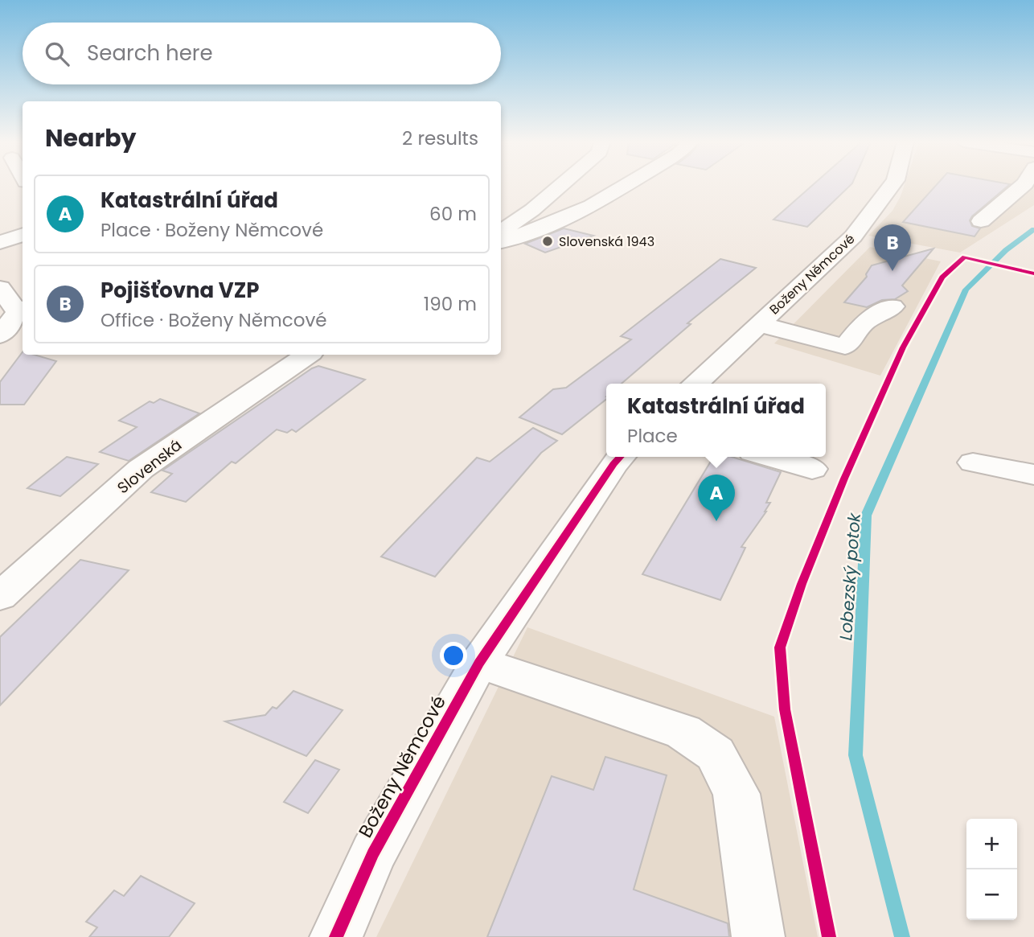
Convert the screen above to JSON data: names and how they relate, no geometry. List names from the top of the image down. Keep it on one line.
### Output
{"streets":{"street":["Boženy Němcové","Slovenská"]},"water":["Lobezský potok"],"places":["Slovenská 1943"],"page":{"search":"Search here","heading":["Nearby","2 results"],"list":[{"mark":"A","name":"Katastrální úřad","note":"Place · Boženy Němcové","value":"60 m"},{"mark":"B","name":"Pojišťovna VZP","note":"Office · Boženy Němcové","value":"190 m"}],"pins":["B","A"],"popup":["Katastrální úřad","Place"],"map_buttons":["+","−"]}}
